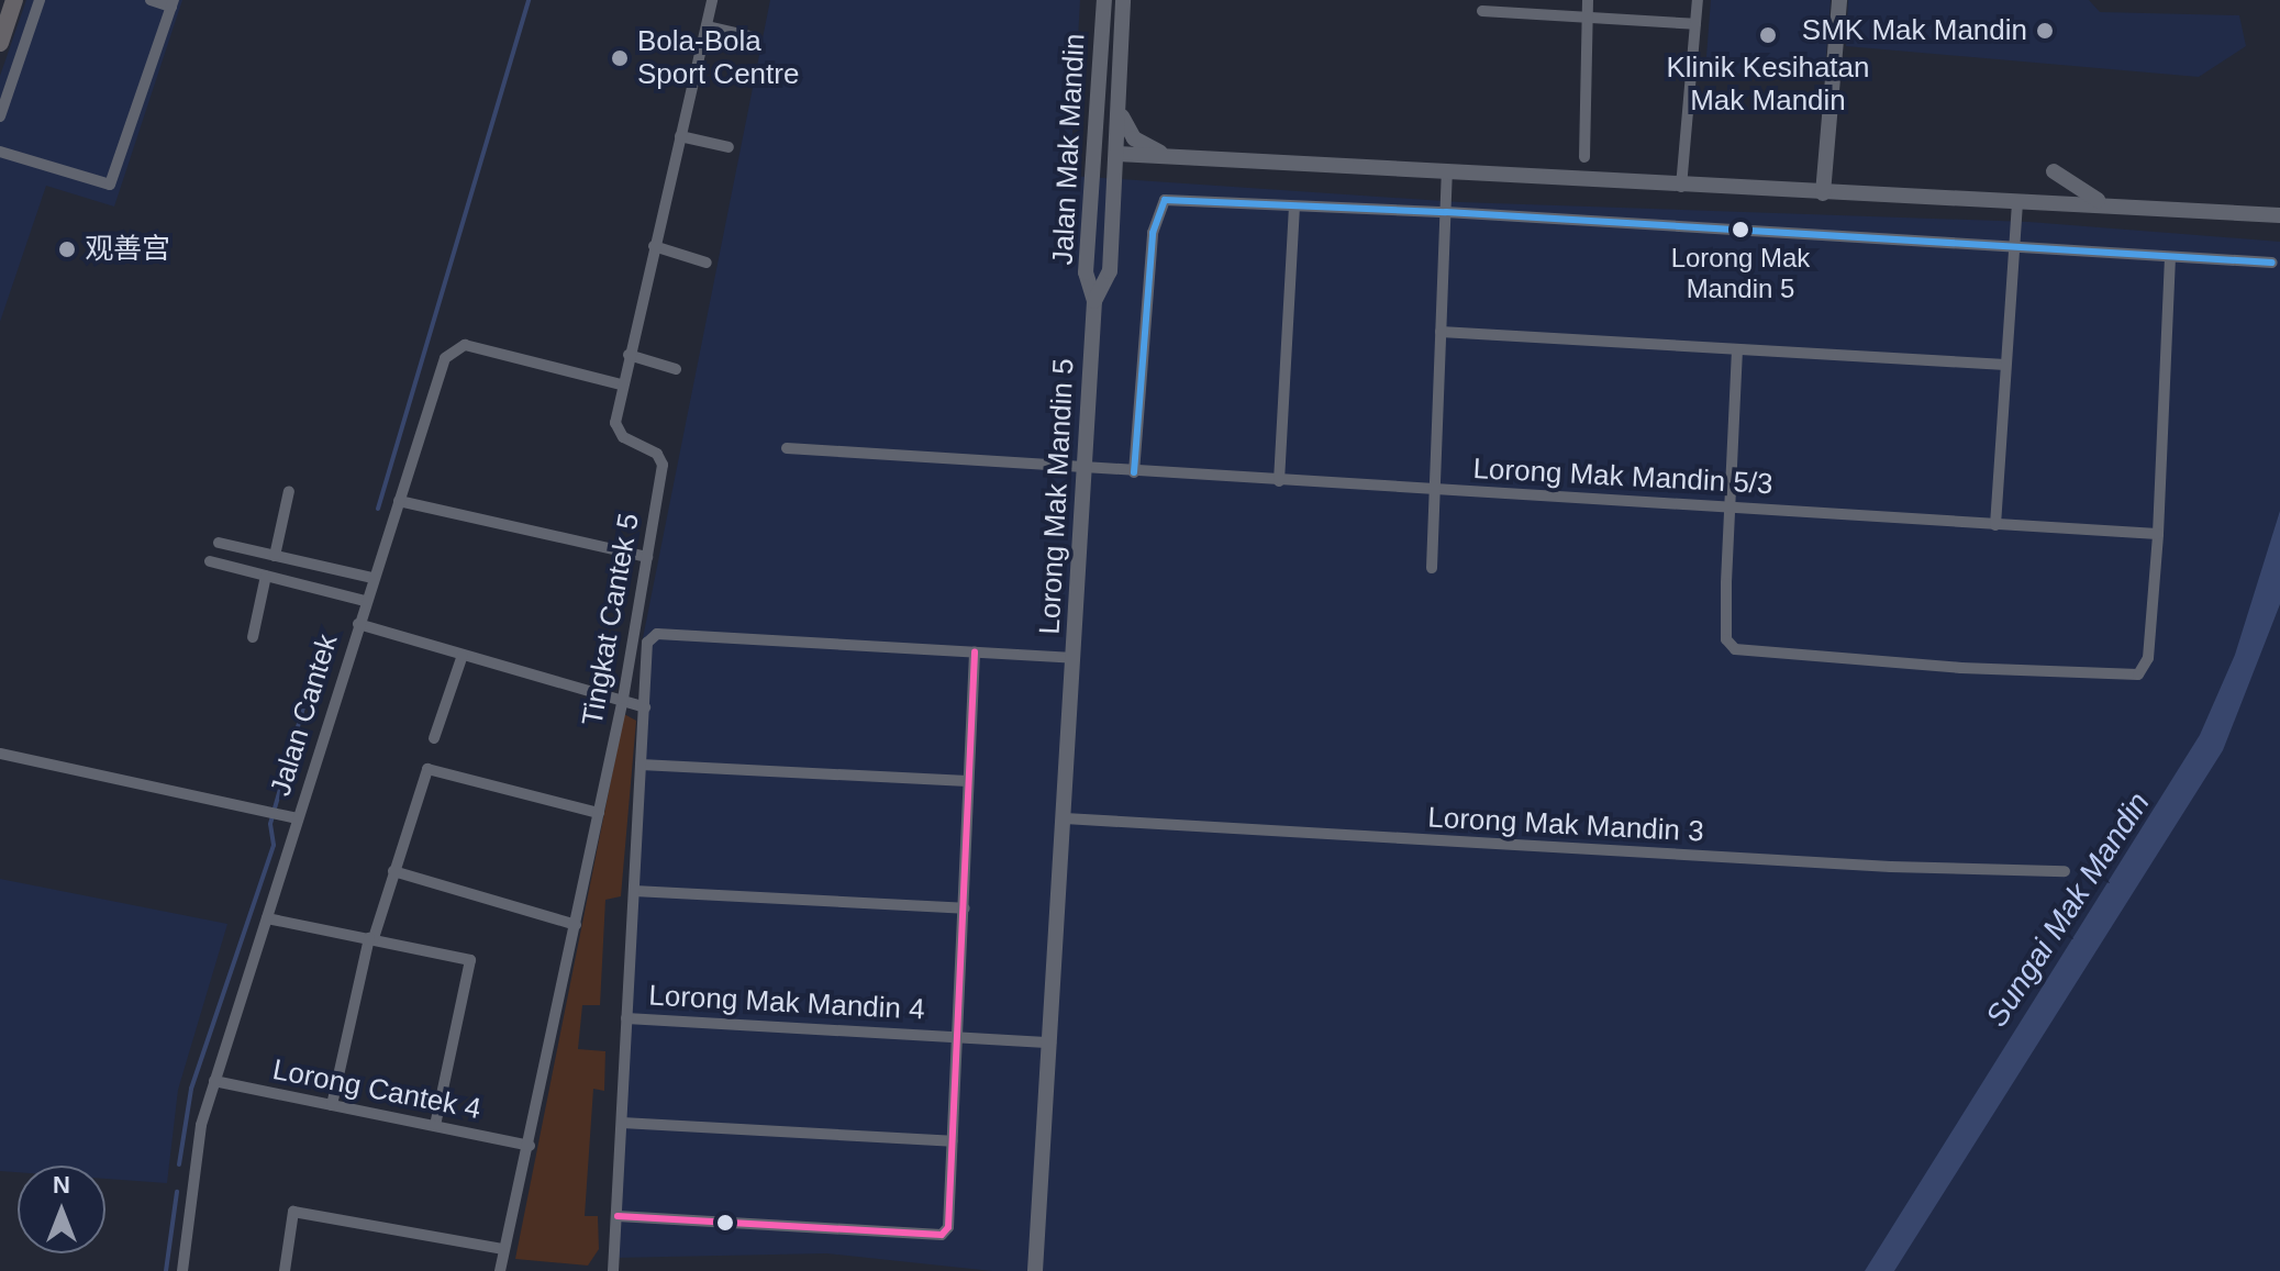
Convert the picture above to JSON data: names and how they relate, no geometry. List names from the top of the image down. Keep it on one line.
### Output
{"streets":{"street":["Jalan Mak Mandin","Lorong Mak Mandin 5/3","Lorong Mak Mandin 5","Tingkat Cantek 5","Jalan Cantek","Lorong Mak Mandin 3","Lorong Mak Mandin 4","Lorong Cantek 4"]},"crossings":[["Jalan Mak Mandin","Lorong Mak Mandin 5"],["Lorong Mak Mandin 5/3","Lorong Mak Mandin 5"],["Lorong Mak Mandin 5","Lorong Mak Mandin 3"],["Lorong Mak Mandin 5","Lorong Mak Mandin 4"],["Tingkat Cantek 5","Jalan Cantek"],["Tingkat Cantek 5","Lorong Cantek 4"],["Jalan Cantek","Lorong Cantek 4"]],"water":["Sungai Mak Mandin"],"places":["SMK Mak Mandin","Klinik Kesihatan Mak Mandin","Bola-Bola Sport Centre","Lorong Mak Mandin 5","观善宫"],"north":"top"}
